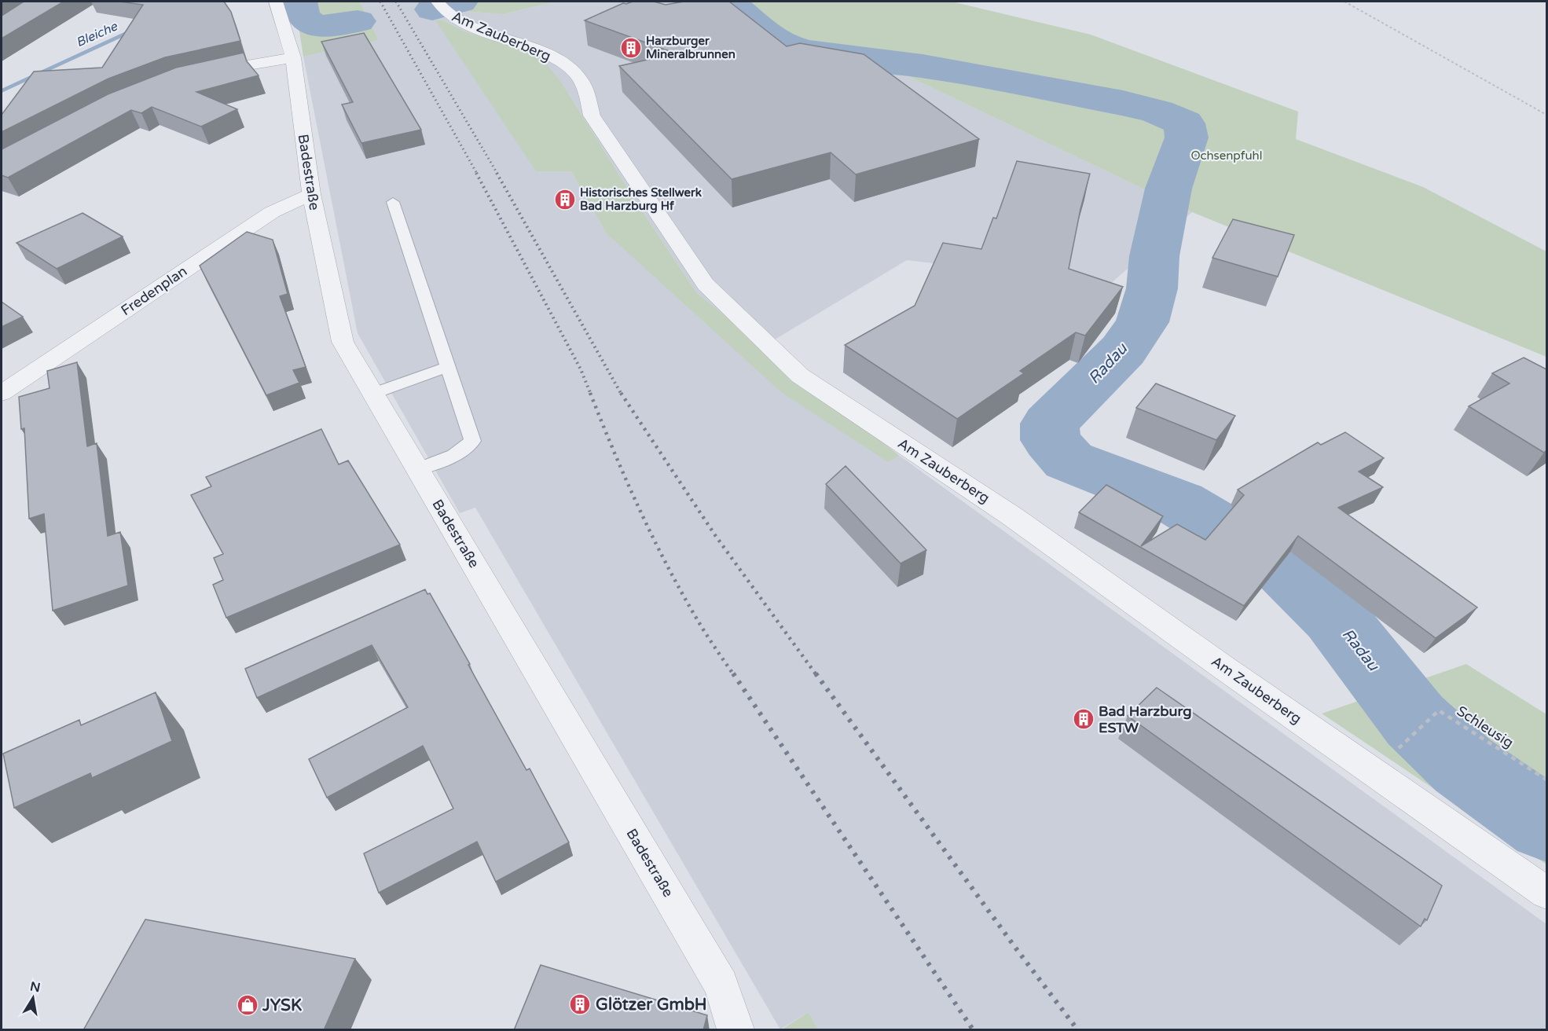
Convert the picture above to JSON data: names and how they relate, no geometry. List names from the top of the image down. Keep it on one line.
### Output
{"streets":{"street":["Am Zauberberg","Badestraße","Fredenplan"],"path":["Schleusig"]},"crossings":[["Badestraße","Fredenplan"]],"water":["Bleiche","Radau"],"parks":["Ochsenpfuhl"],"places":{"building":["Harzburger Mineralbrunnen","Historisches Stellwerk Bad Harzburg Hf","Bad Harzburg ESTW","Glötzer GmbH"],"shop":["JYSK"]},"north":"top"}
